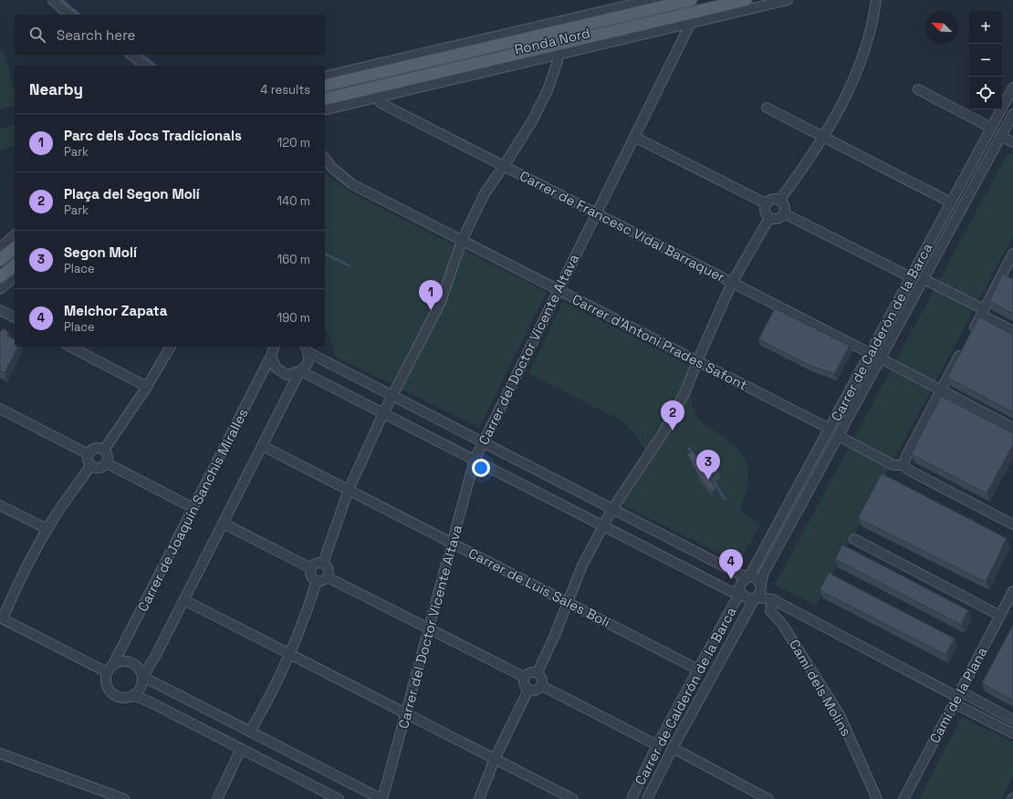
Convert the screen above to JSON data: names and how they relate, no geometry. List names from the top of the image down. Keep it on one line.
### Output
{"streets":{"main road":["Ronda Nord"],"street":["Carrer de Francesc Vidal Barraquer","Carrer de Calderón de la Barca","Carrer d'Antoni Prades Safont","Carrer del Doctor Vicente Altava","Carrer de Joaquín Sanchis Miralles","Carrer de Luís Sales Boli","Camí dels Molins","Camí de la Plana"]},"crossings":[["Ronda Nord","Carrer de Francesc Vidal Barraquer"],["Ronda Nord","Carrer del Doctor Vicente Altava"],["Carrer de Francesc Vidal Barraquer","Carrer de Calderón de la Barca"],["Carrer de Francesc Vidal Barraquer","Carrer del Doctor Vicente Altava"],["Carrer de Calderón de la Barca","Carrer d'Antoni Prades Safont"],["Carrer de Calderón de la Barca","Carrer de Luís Sales Boli"],["Carrer d'Antoni Prades Safont","Carrer del Doctor Vicente Altava"],["Carrer del Doctor Vicente Altava","Carrer de Luís Sales Boli"]],"north":"top left","page":{"map_buttons":["+","−"],"search":"Search here","heading":["Nearby","4 results"],"list":[{"mark":"1","name":"Parc dels Jocs Tradicionals","note":"Park","value":"120 m"},{"mark":"2","name":"Plaça del Segon Molí","note":"Park","value":"140 m"},{"mark":"3","name":"Segon Molí","note":"Place","value":"160 m"},{"mark":"4","name":"Melchor Zapata","note":"Place","value":"190 m"}],"pins":["1","2","3","4"]}}
